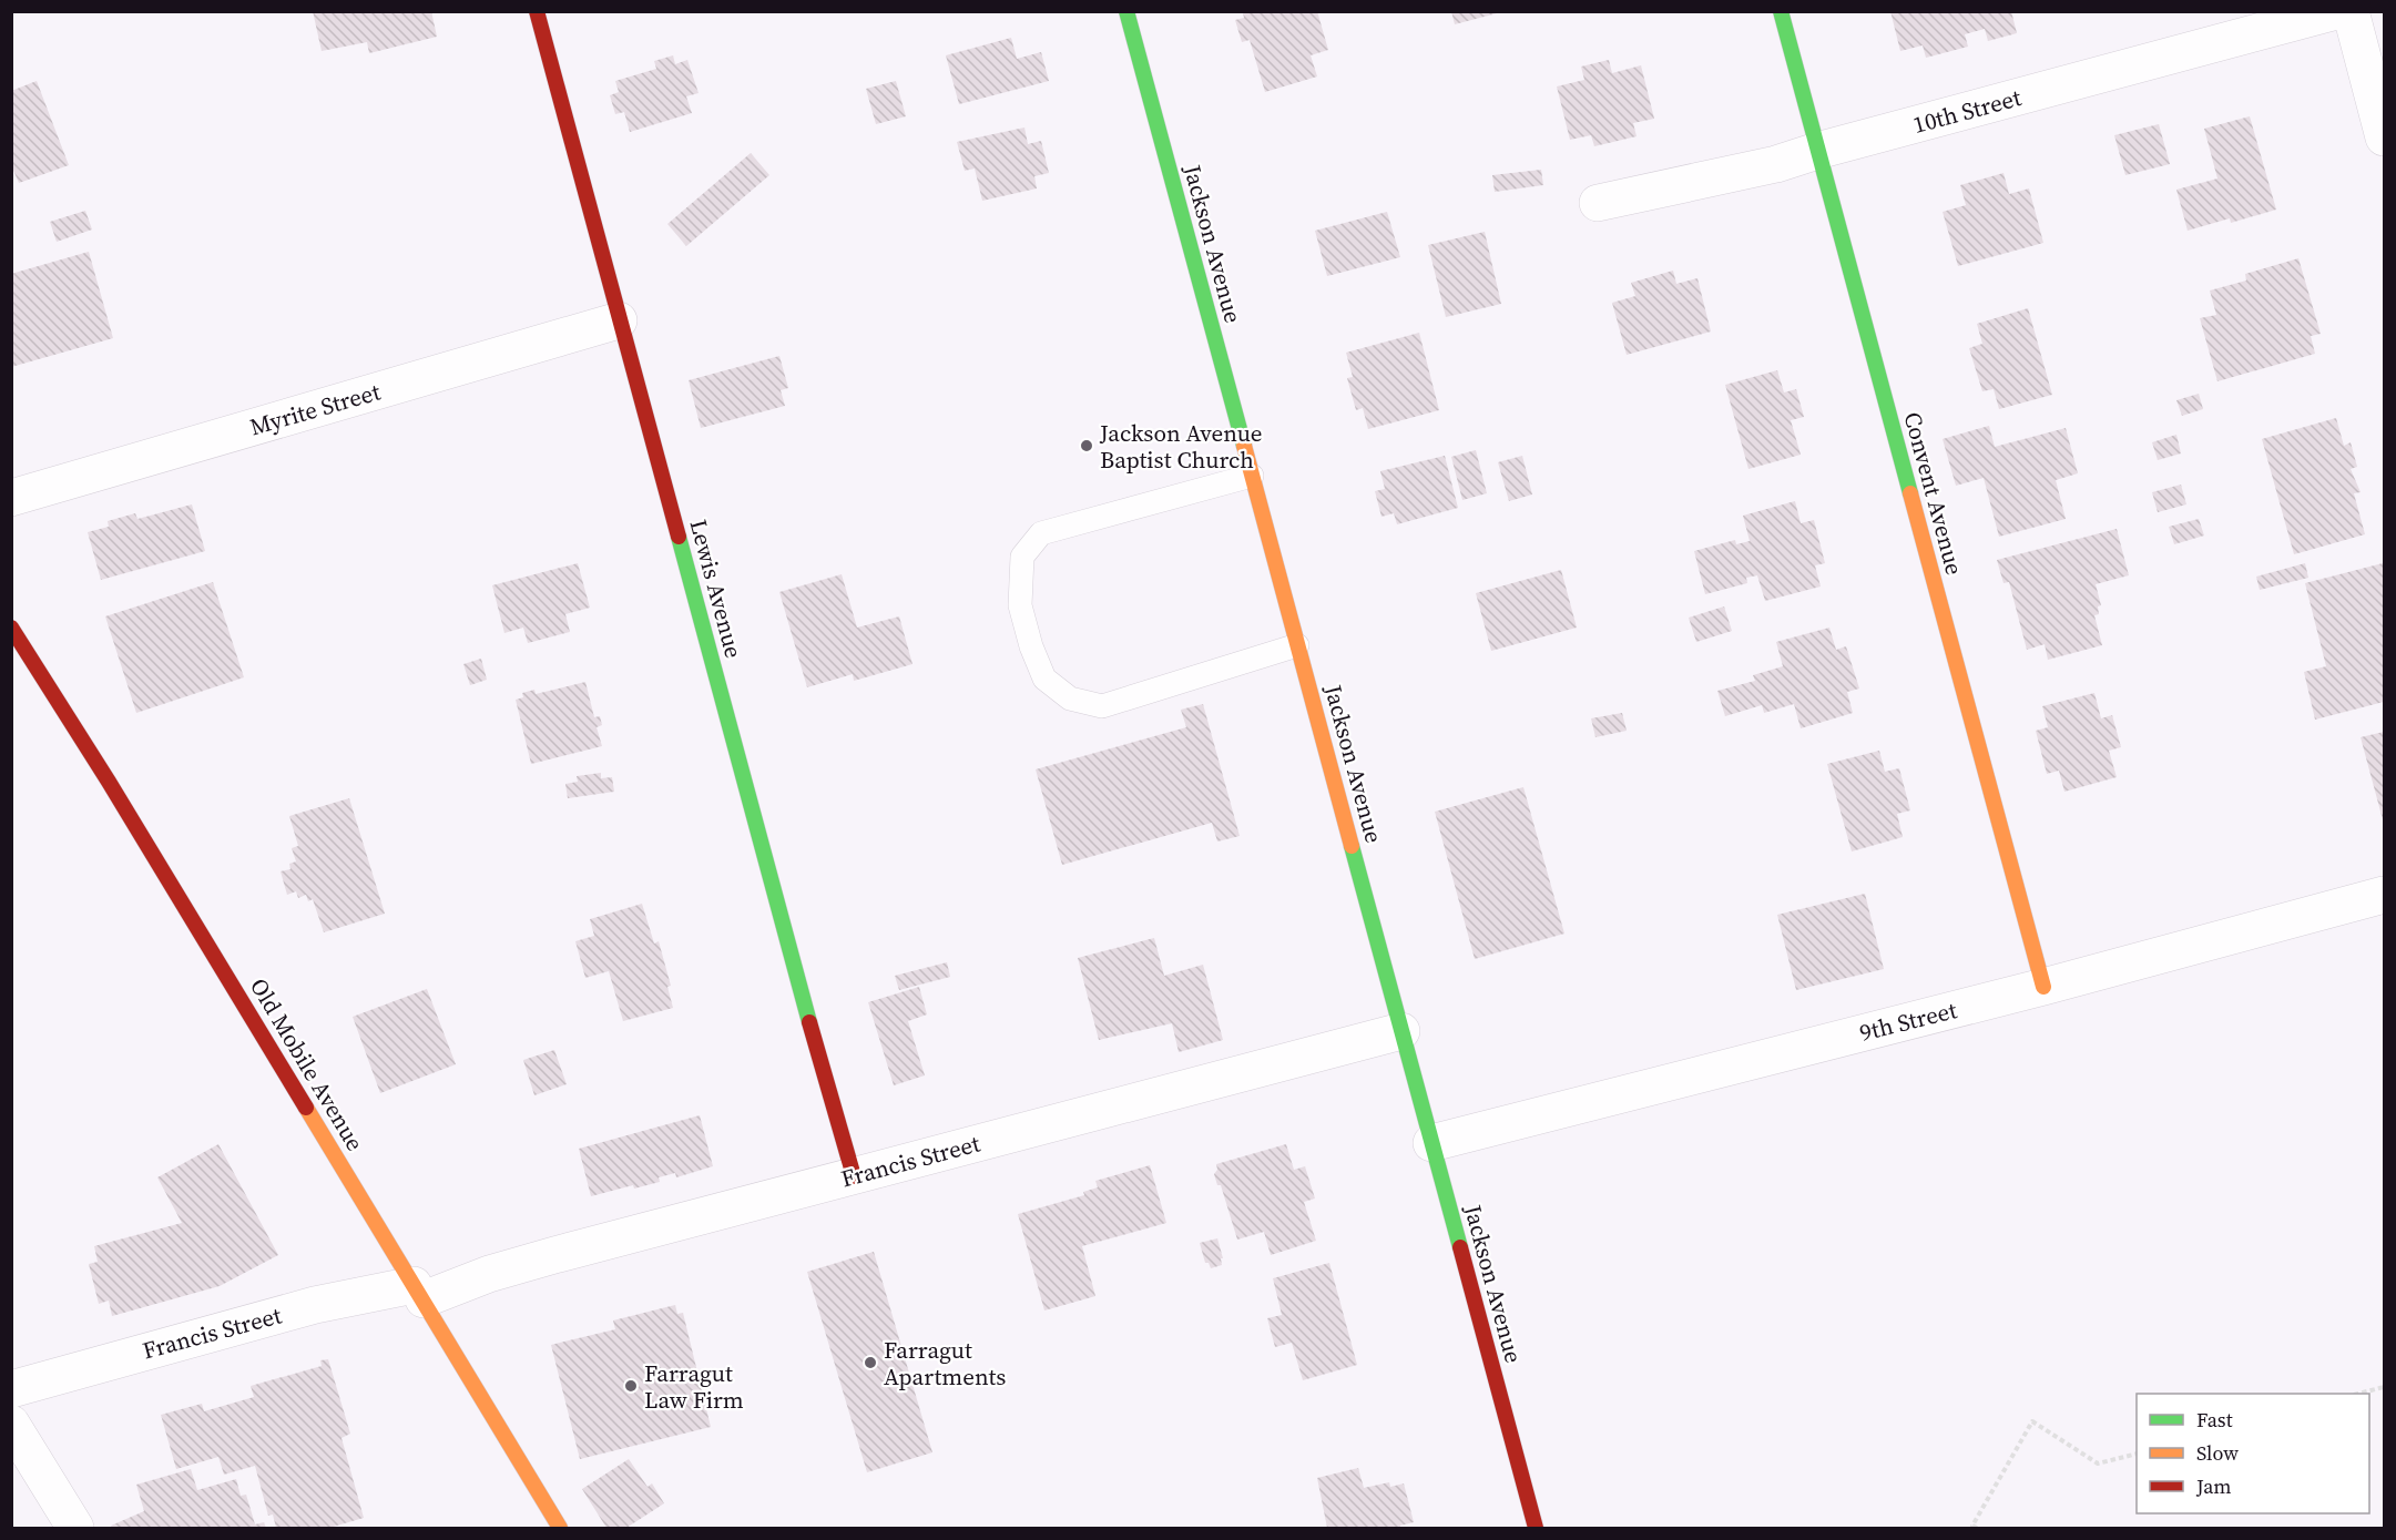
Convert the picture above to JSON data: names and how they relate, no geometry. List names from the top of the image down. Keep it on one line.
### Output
{"streets":{"street":["10th Street","Jackson Avenue","Myrite Street","Convent Avenue","Lewis Avenue","9th Street","Old Mobile Avenue","Francis Street"]},"crossings":[["10th Street","Convent Avenue"],["Jackson Avenue","9th Street"],["Jackson Avenue","Francis Street"],["Myrite Street","Lewis Avenue"],["Convent Avenue","9th Street"],["Lewis Avenue","Francis Street"],["Old Mobile Avenue","Francis Street"]],"places":["Jackson Avenue Baptist Church","Farragut Apartments","Farragut Law Firm"],"legend":["Fast","Slow","Jam"]}
